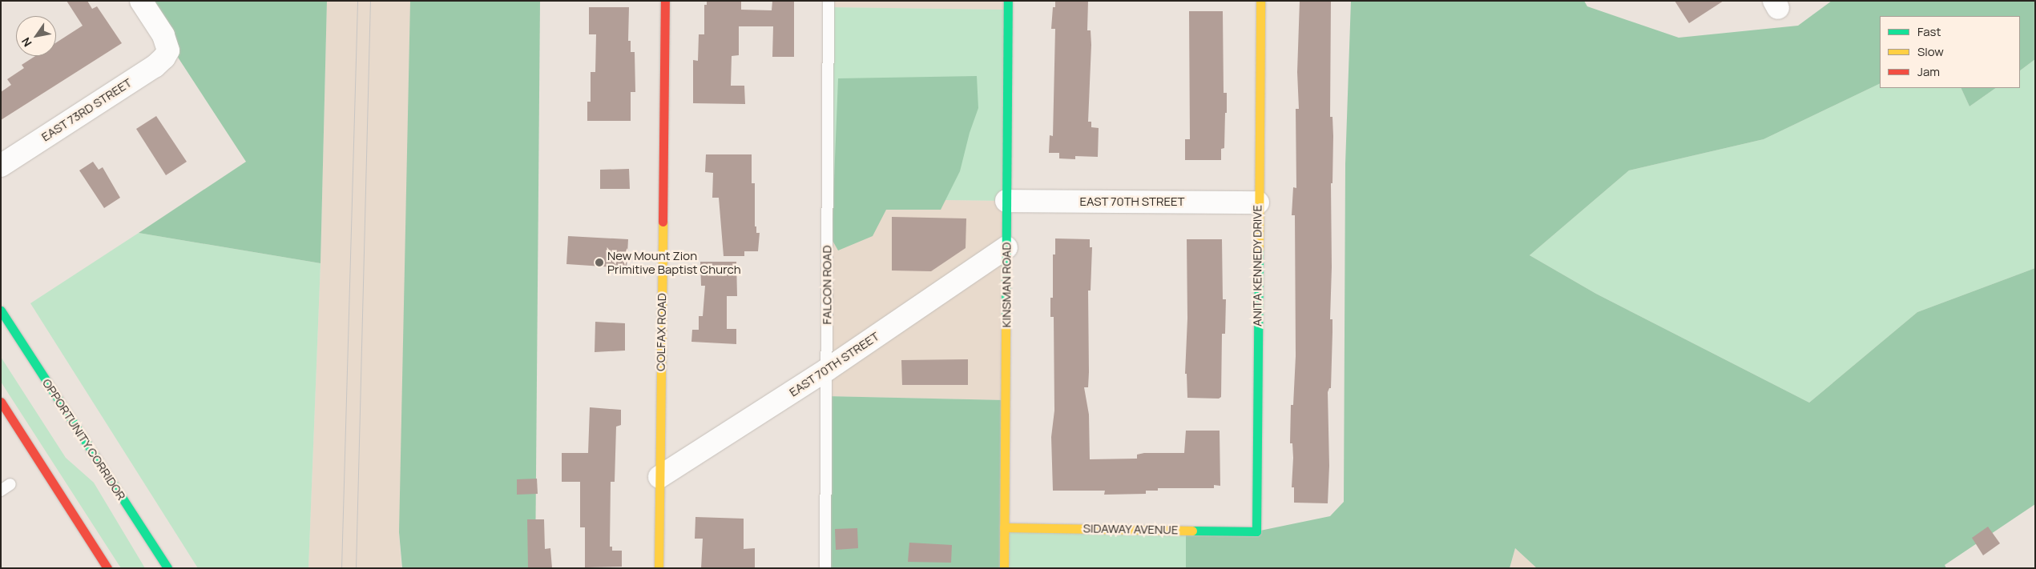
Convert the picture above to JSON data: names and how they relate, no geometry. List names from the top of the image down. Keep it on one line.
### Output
{"streets":{"street":["EAST 73RD STREET","EAST 70TH STREET","ANITA KENNEDY DRIVE","KINSMAN ROAD","COLFAX ROAD","OPPORTUNITY CORRIDOR","SIDAWAY AVENUE"],"lane":["FALCON ROAD"]},"crossings":[["EAST 70TH STREET","ANITA KENNEDY DRIVE"],["EAST 70TH STREET","FALCON ROAD"],["EAST 70TH STREET","KINSMAN ROAD"],["EAST 70TH STREET","COLFAX ROAD"],["ANITA KENNEDY DRIVE","SIDAWAY AVENUE"],["KINSMAN ROAD","SIDAWAY AVENUE"]],"places":["New Mount Zion Primitive Baptist Church"],"legend":["Fast","Slow","Jam"],"north":"bottom left"}
